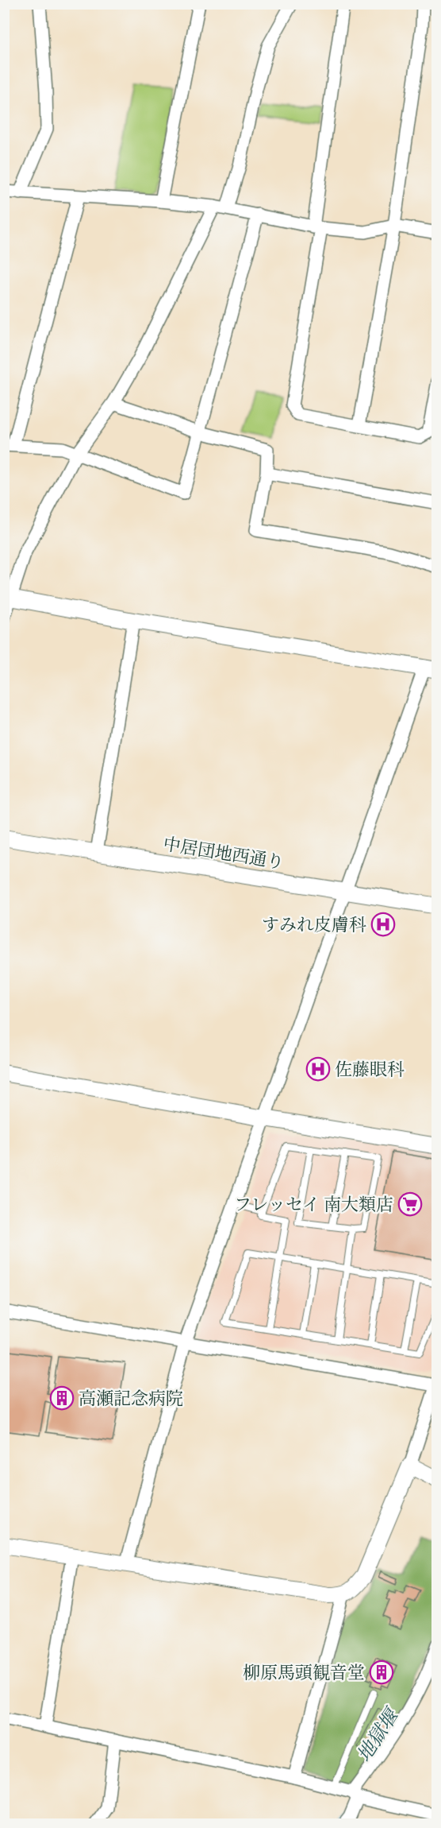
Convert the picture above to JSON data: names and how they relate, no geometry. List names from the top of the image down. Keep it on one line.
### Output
{"streets":{"street":["中居団地西通り"]},"water":["地獄堰"],"places":{"hospital":["すみれ皮膚科","佐藤眼科"],"supermarket":["フレッセイ 南大類店"],"building":["高瀬記念病院","柳原馬頭観音堂"]}}
